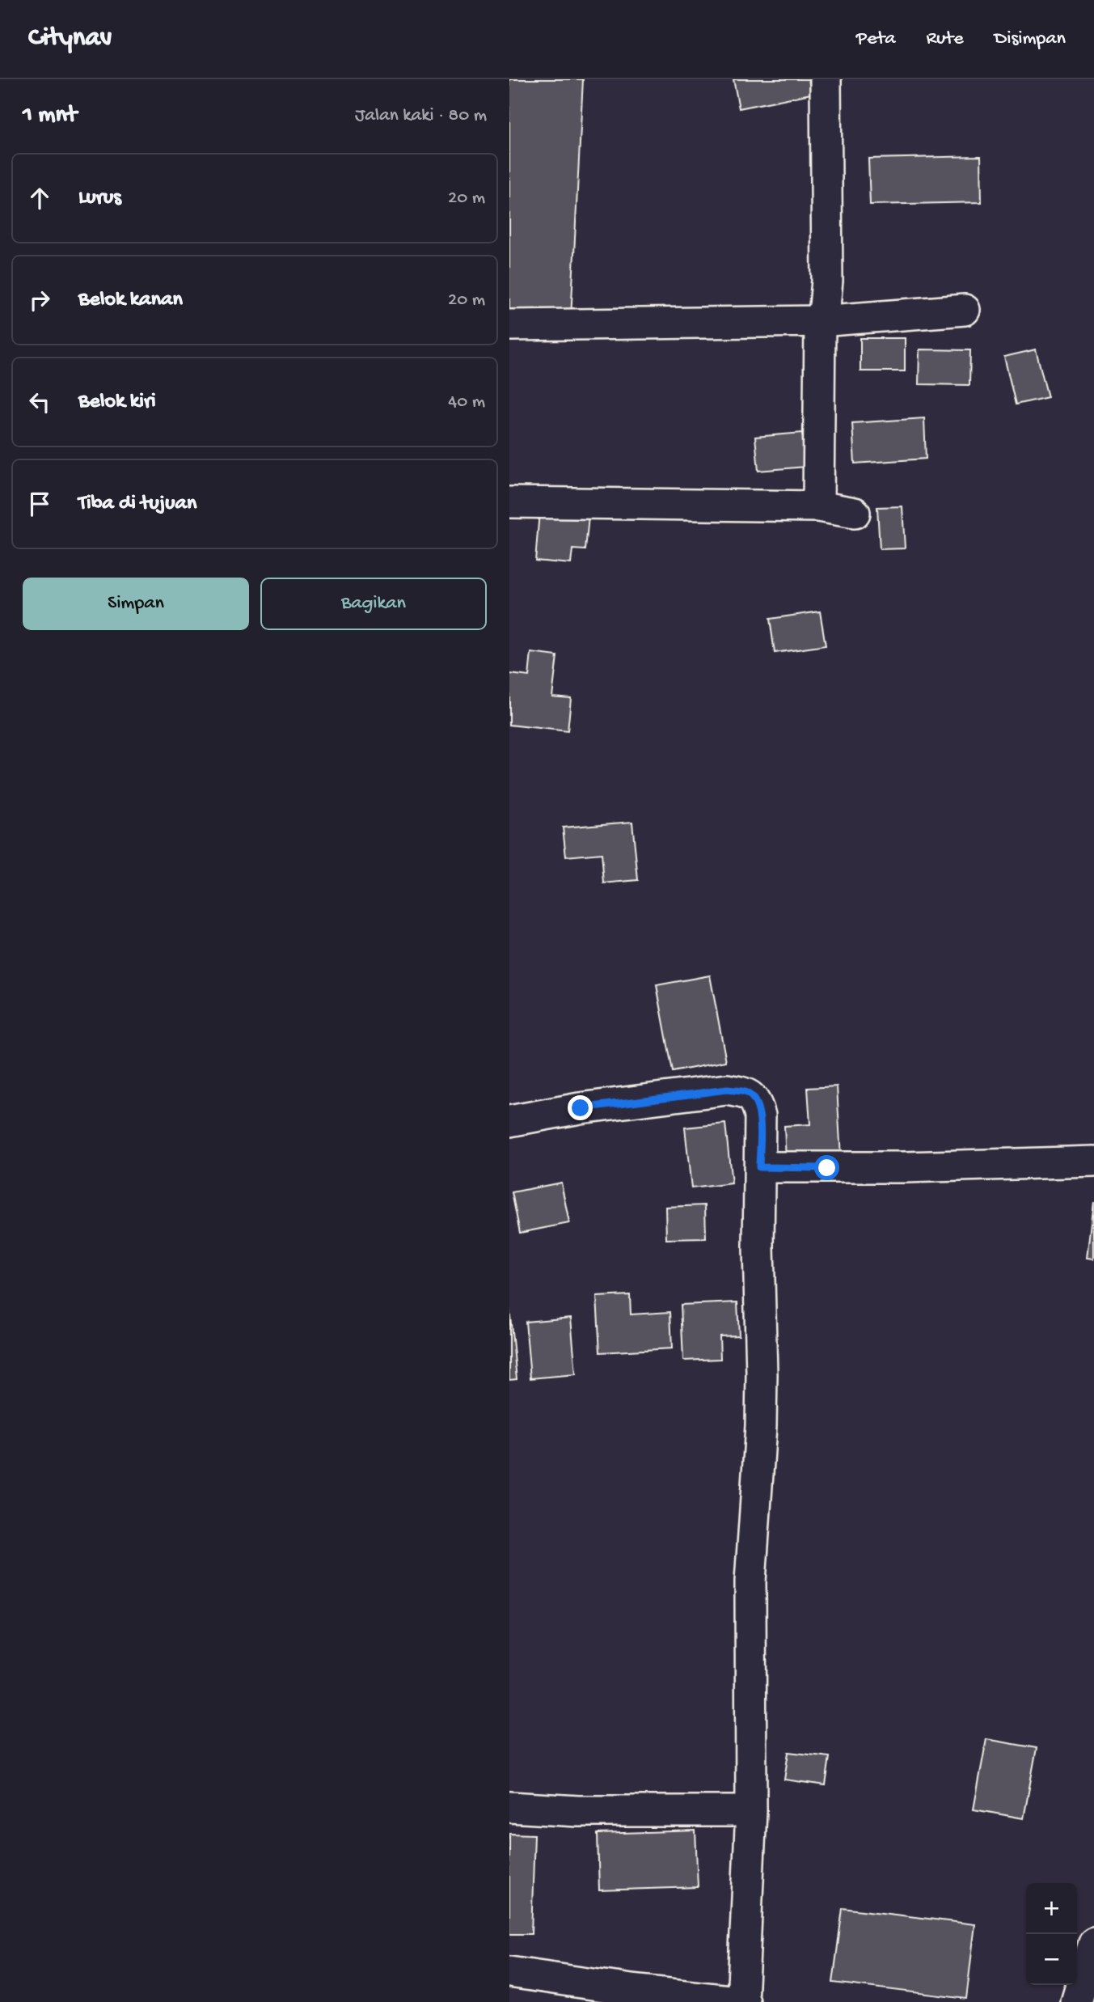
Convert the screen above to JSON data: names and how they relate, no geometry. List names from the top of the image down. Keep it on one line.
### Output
{"page":{"header":"Citynav","nav":["Peta","Rute","Disimpan"],"heading":["1 mnt","Jalan kaki · 80 m"],"list":[["Lurus","20 m"],["Belok kanan","20 m"],["Belok kiri","40 m"],"Tiba di tujuan"],"buttons":["Simpan","Bagikan"],"map_buttons":["+","−"]}}
